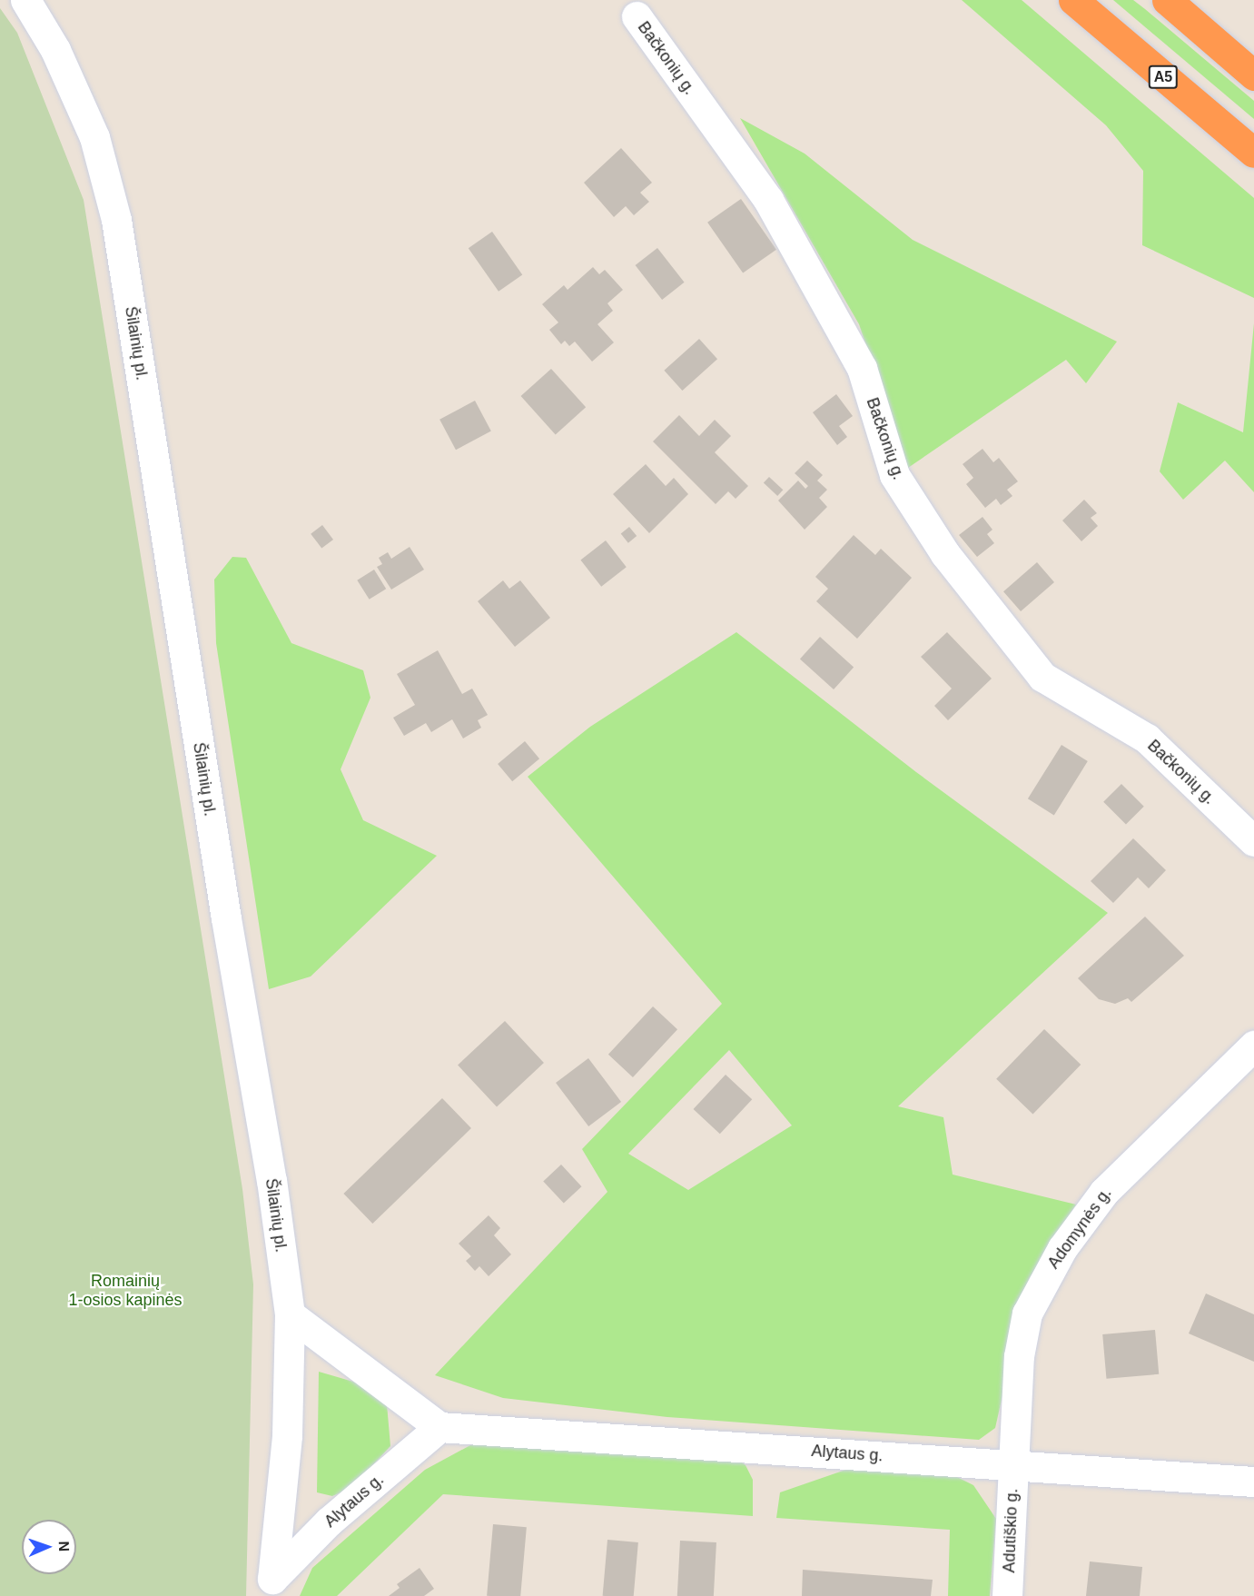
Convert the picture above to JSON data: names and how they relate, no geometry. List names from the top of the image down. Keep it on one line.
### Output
{"streets":{"highway":["A5"],"street":["Bačkonių g.","Šilainių pl.","Adomynės g.","Alytaus g.","Adutiškio g."]},"crossings":[["Šilainių pl.","Alytaus g."],["Adomynės g.","Alytaus g."],["Adomynės g.","Adutiškio g."],["Alytaus g.","Adutiškio g."]],"parks":["Romainių 1-osios kapinės"],"north":"right"}
